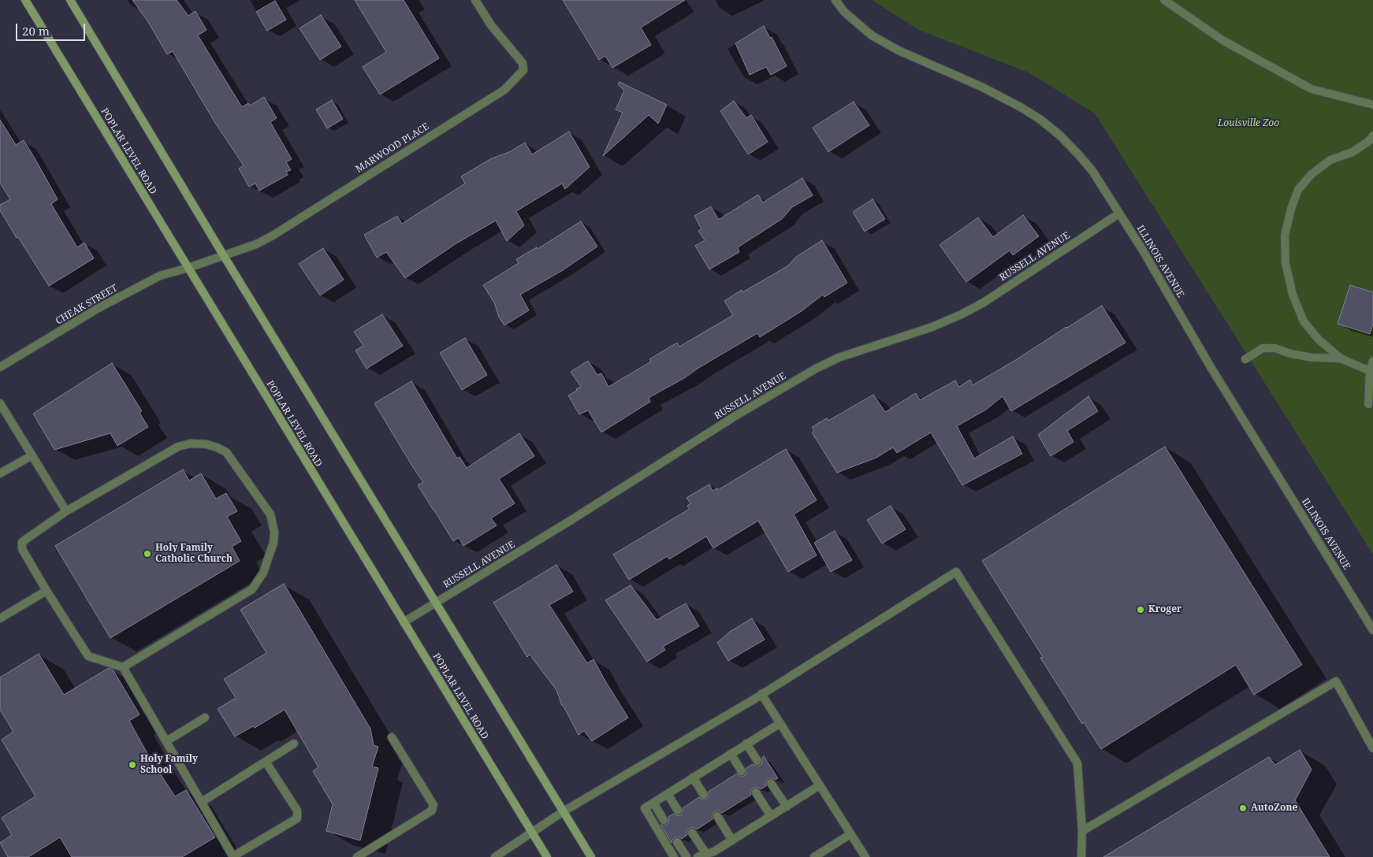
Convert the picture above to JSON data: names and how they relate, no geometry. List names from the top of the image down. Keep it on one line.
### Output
{"streets":{"main road":["POPLAR LEVEL ROAD"],"street":["MARWOOD PLACE","RUSSELL AVENUE","ILLINOIS AVENUE","CHEAK STREET"]},"crossings":[["MARWOOD PLACE","POPLAR LEVEL ROAD"],["MARWOOD PLACE","CHEAK STREET"],["POPLAR LEVEL ROAD","RUSSELL AVENUE"],["POPLAR LEVEL ROAD","CHEAK STREET"],["RUSSELL AVENUE","ILLINOIS AVENUE"]],"parks":["Louisville Zoo"],"places":["Holy Family Catholic Church","Kroger","Holy Family School","AutoZone"],"scale_bar":"20 m"}
